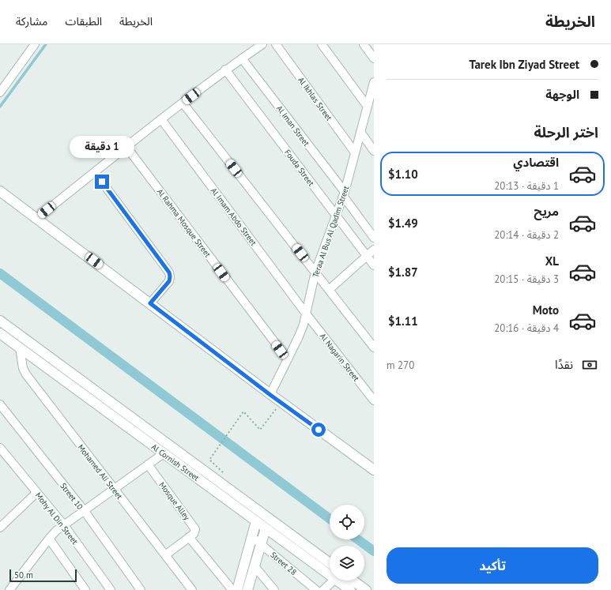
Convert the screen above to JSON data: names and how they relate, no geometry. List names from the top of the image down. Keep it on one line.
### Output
{"streets":{"main road":["Al Cornish Street"],"street":["Al Ikhlas Street","Al Iman Street","Fouda Street","Al Imam Abdo Street","Al Rahma Mosque Street","Teraa Al Bus Al Qadim Street","Al Nagarin Street","Mohamed Ali Street","Street 10","Mosque Alley","Mohy Al Din Street","Street 28"]},"crossings":[["Al Ikhlas Street","Teraa Al Bus Al Qadim Street"],["Al Iman Street","Teraa Al Bus Al Qadim Street"],["Fouda Street","Teraa Al Bus Al Qadim Street"],["Al Imam Abdo Street","Teraa Al Bus Al Qadim Street"],["Al Imam Abdo Street","Al Nagarin Street"],["Al Rahma Mosque Street","Teraa Al Bus Al Qadim Street"],["Teraa Al Bus Al Qadim Street","Al Nagarin Street"],["Al Cornish Street","Mohamed Ali Street"]],"scale_bar":"50 m","page":{"header":"الخريطة","nav":["الخريطة","الطبقات","مشاركة"],"banner":["Tarek Ibn Ziyad Street","الوجهة"],"heading":"اختر الرحلة","bubble":"1 دقيقة","list":[{"name":"اقتصادي","note":"1 دقيقة · 20:13","value":"$1.10"},{"name":"مريح","note":"2 دقيقة · 20:14","value":"$1.49"},{"name":"XL","note":"3 دقيقة · 20:15","value":"$1.87"},{"name":"Moto","note":"4 دقيقة · 20:16","value":"$1.11"}],"pay":["نقدًا","270 m"],"buttons":"تأكيد","scale":"50 m"}}
